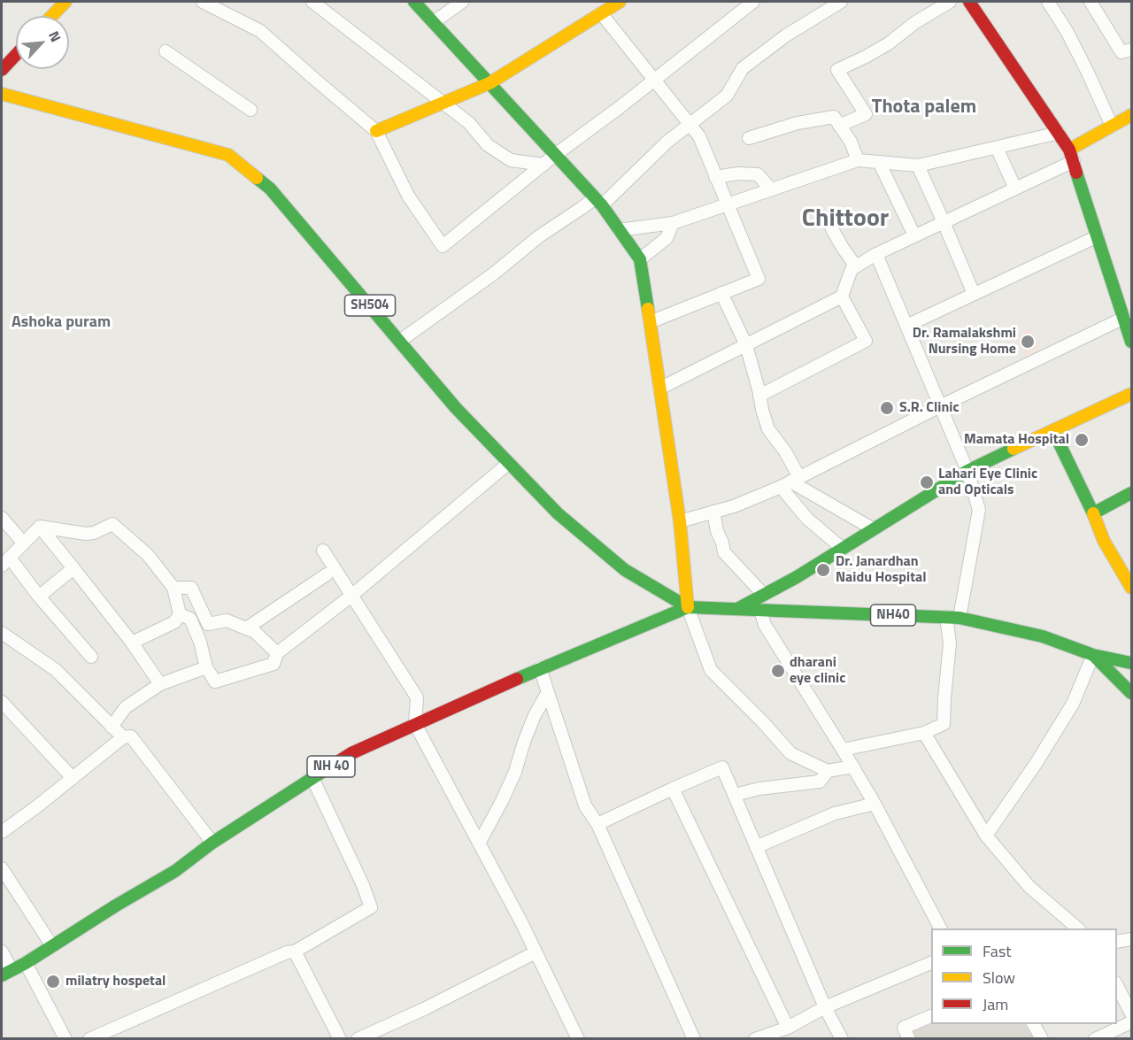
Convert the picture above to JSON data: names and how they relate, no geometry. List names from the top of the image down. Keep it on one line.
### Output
{"streets":{"main road":["SH504","NH40","NH 40"]},"crossings":[["SH504","NH40"],["SH504","NH 40"],["NH40","NH 40"]],"districts":["Thota palem","Chittoor","Ashoka puram"],"places":["Dr. Ramalakshmi Nursing Home","S.R. Clinic","Mamata Hospital","Lahari Eye Clinic and Opticals","Dr. Janardhan Naidu Hospital","dharani eye clinic","milatry hospetal"],"legend":["Fast","Slow","Jam"],"north":"top right"}
